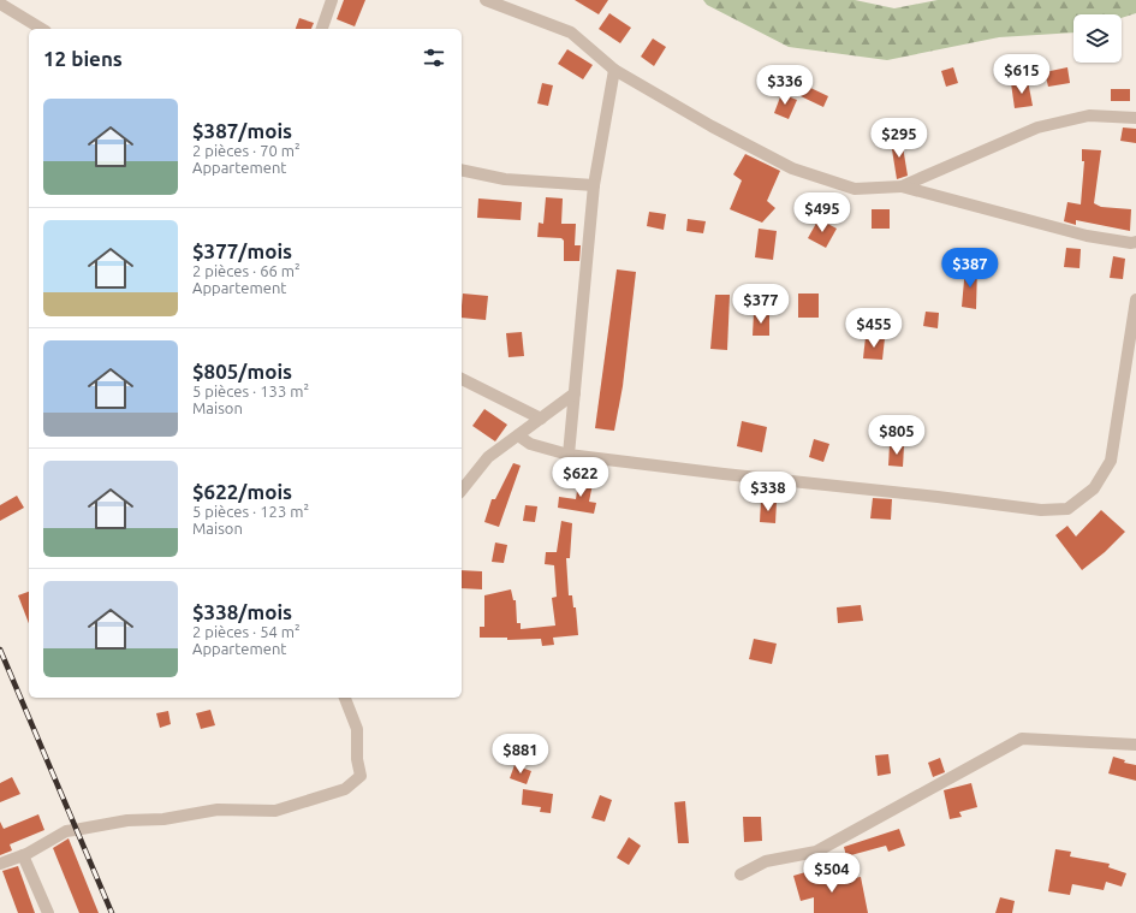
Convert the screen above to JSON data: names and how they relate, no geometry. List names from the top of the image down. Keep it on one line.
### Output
{"page":{"heading":"12 biens","price":["$615","$336","$295","$495","$387","$377","$455","$805","$622","$338","$881","$504"],"list":[{"name":"$387/mois","note":"2 pièces · 70 m² · Appartement"},{"name":"$377/mois","note":"2 pièces · 66 m² · Appartement"},{"name":"$805/mois","note":"5 pièces · 133 m² · Maison"},{"name":"$622/mois","note":"5 pièces · 123 m² · Maison"},{"name":"$338/mois","note":"2 pièces · 54 m² · Appartement"}]}}
